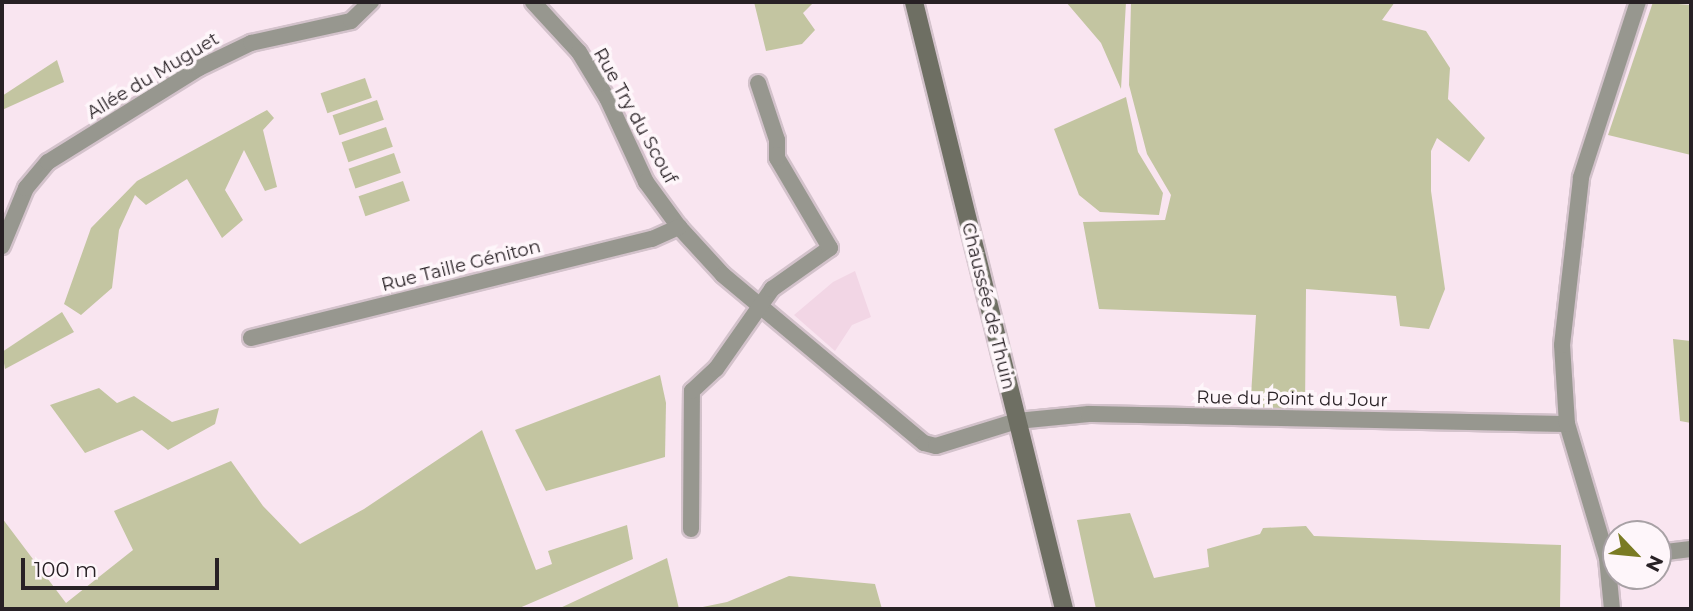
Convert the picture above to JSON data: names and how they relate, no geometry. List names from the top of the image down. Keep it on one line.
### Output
{"streets":{"main road":["Chaussée de Thuin"],"street":["Allée du Muguet","Rue Try du Scouf","Rue Taille Géniton","Rue du Point du Jour"]},"crossings":[["Rue Try du Scouf","Rue Taille Géniton"],["Rue Try du Scouf","Chaussée de Thuin"],["Rue Try du Scouf","Rue du Point du Jour"],["Chaussée de Thuin","Rue du Point du Jour"]],"scale_bar":"100 m","north":"bottom right"}
